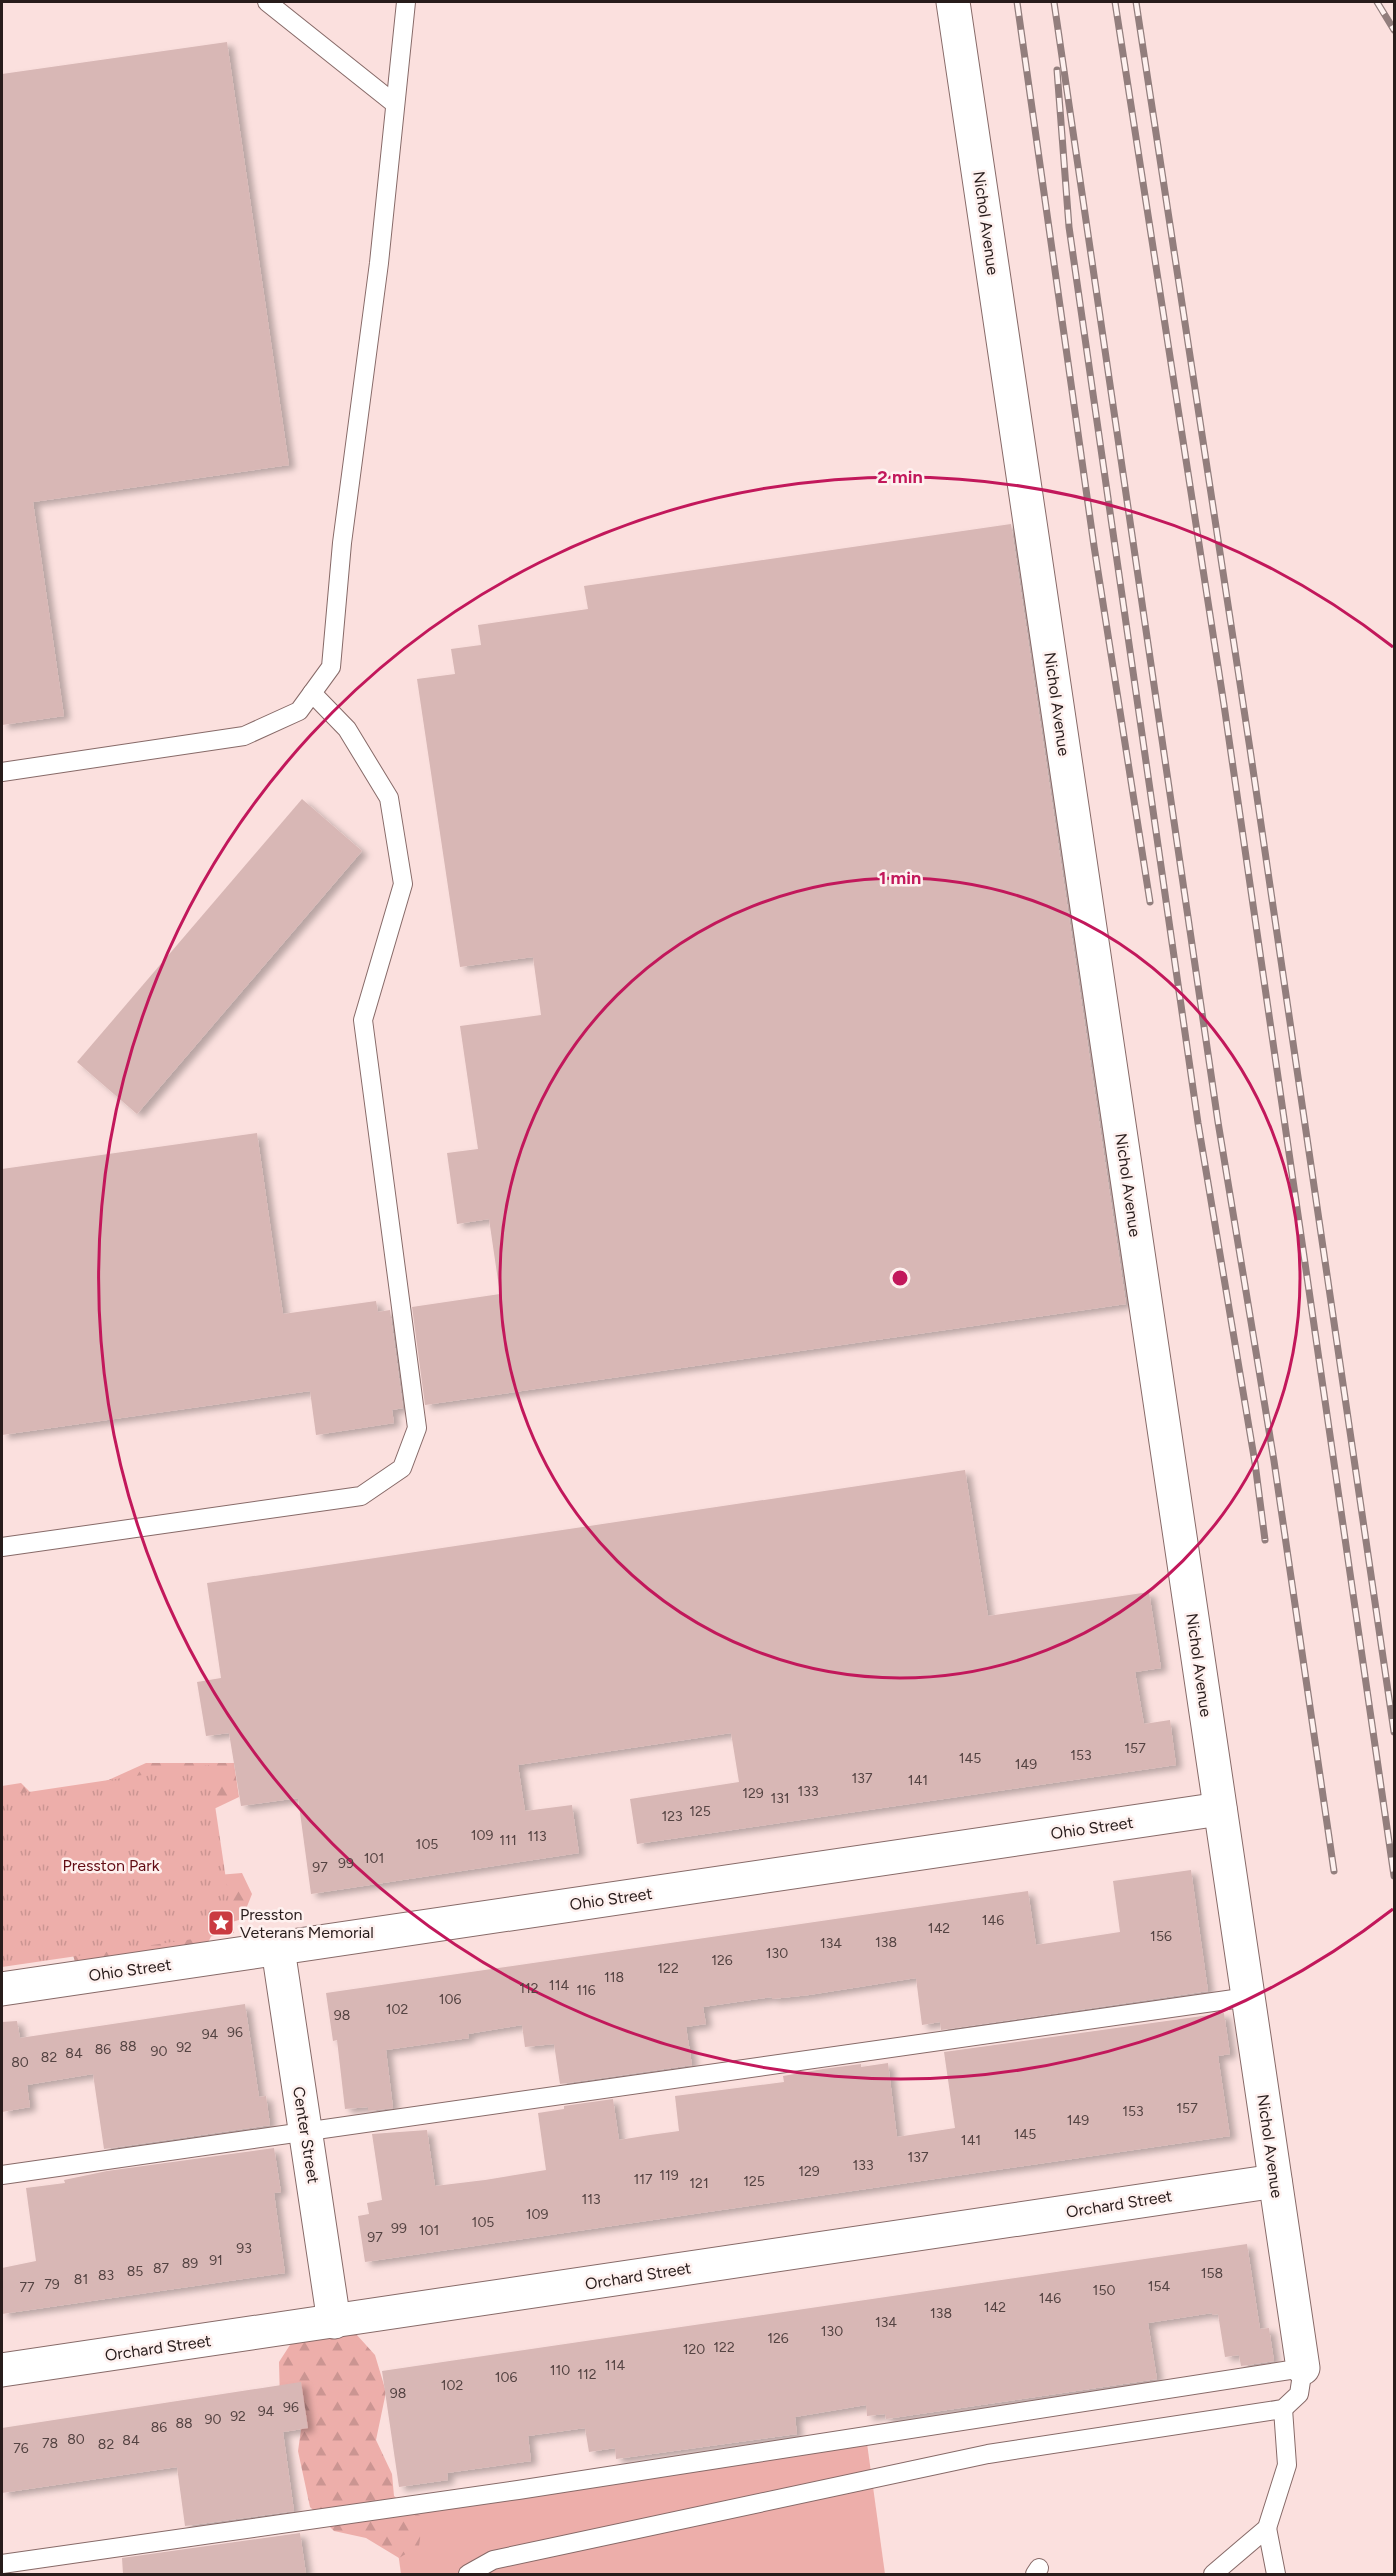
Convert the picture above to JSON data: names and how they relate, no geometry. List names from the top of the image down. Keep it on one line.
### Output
{"streets":{"street":["Nichol Avenue","Ohio Street","Center Street","Orchard Street"]},"crossings":[["Nichol Avenue","Ohio Street"],["Nichol Avenue","Orchard Street"],["Ohio Street","Center Street"],["Center Street","Orchard Street"]],"parks":["Presston Park"],"places":{"place":["Presston Veterans Memorial"]},"house_numbers":["157","153","145","149","137","141","133","129","131","125","123","109","113","111","105","101","99","97","146","142","156","138","134","130","126","122","118","114","112","116","106","102","98","96","94","88","92","86","90","84","82","80","157","153","149","145","141","137","133","129","119","117","125","121","113","109","105","99","101","97","93","91","89","87","85","158","83","81","79","154","77","150","146","142","138","134","130","126","122","120","114","110","112","106","102","98","96","94","92","90","88","86","80","84","78","82","76"],"rings":["2 min","1 min"]}
